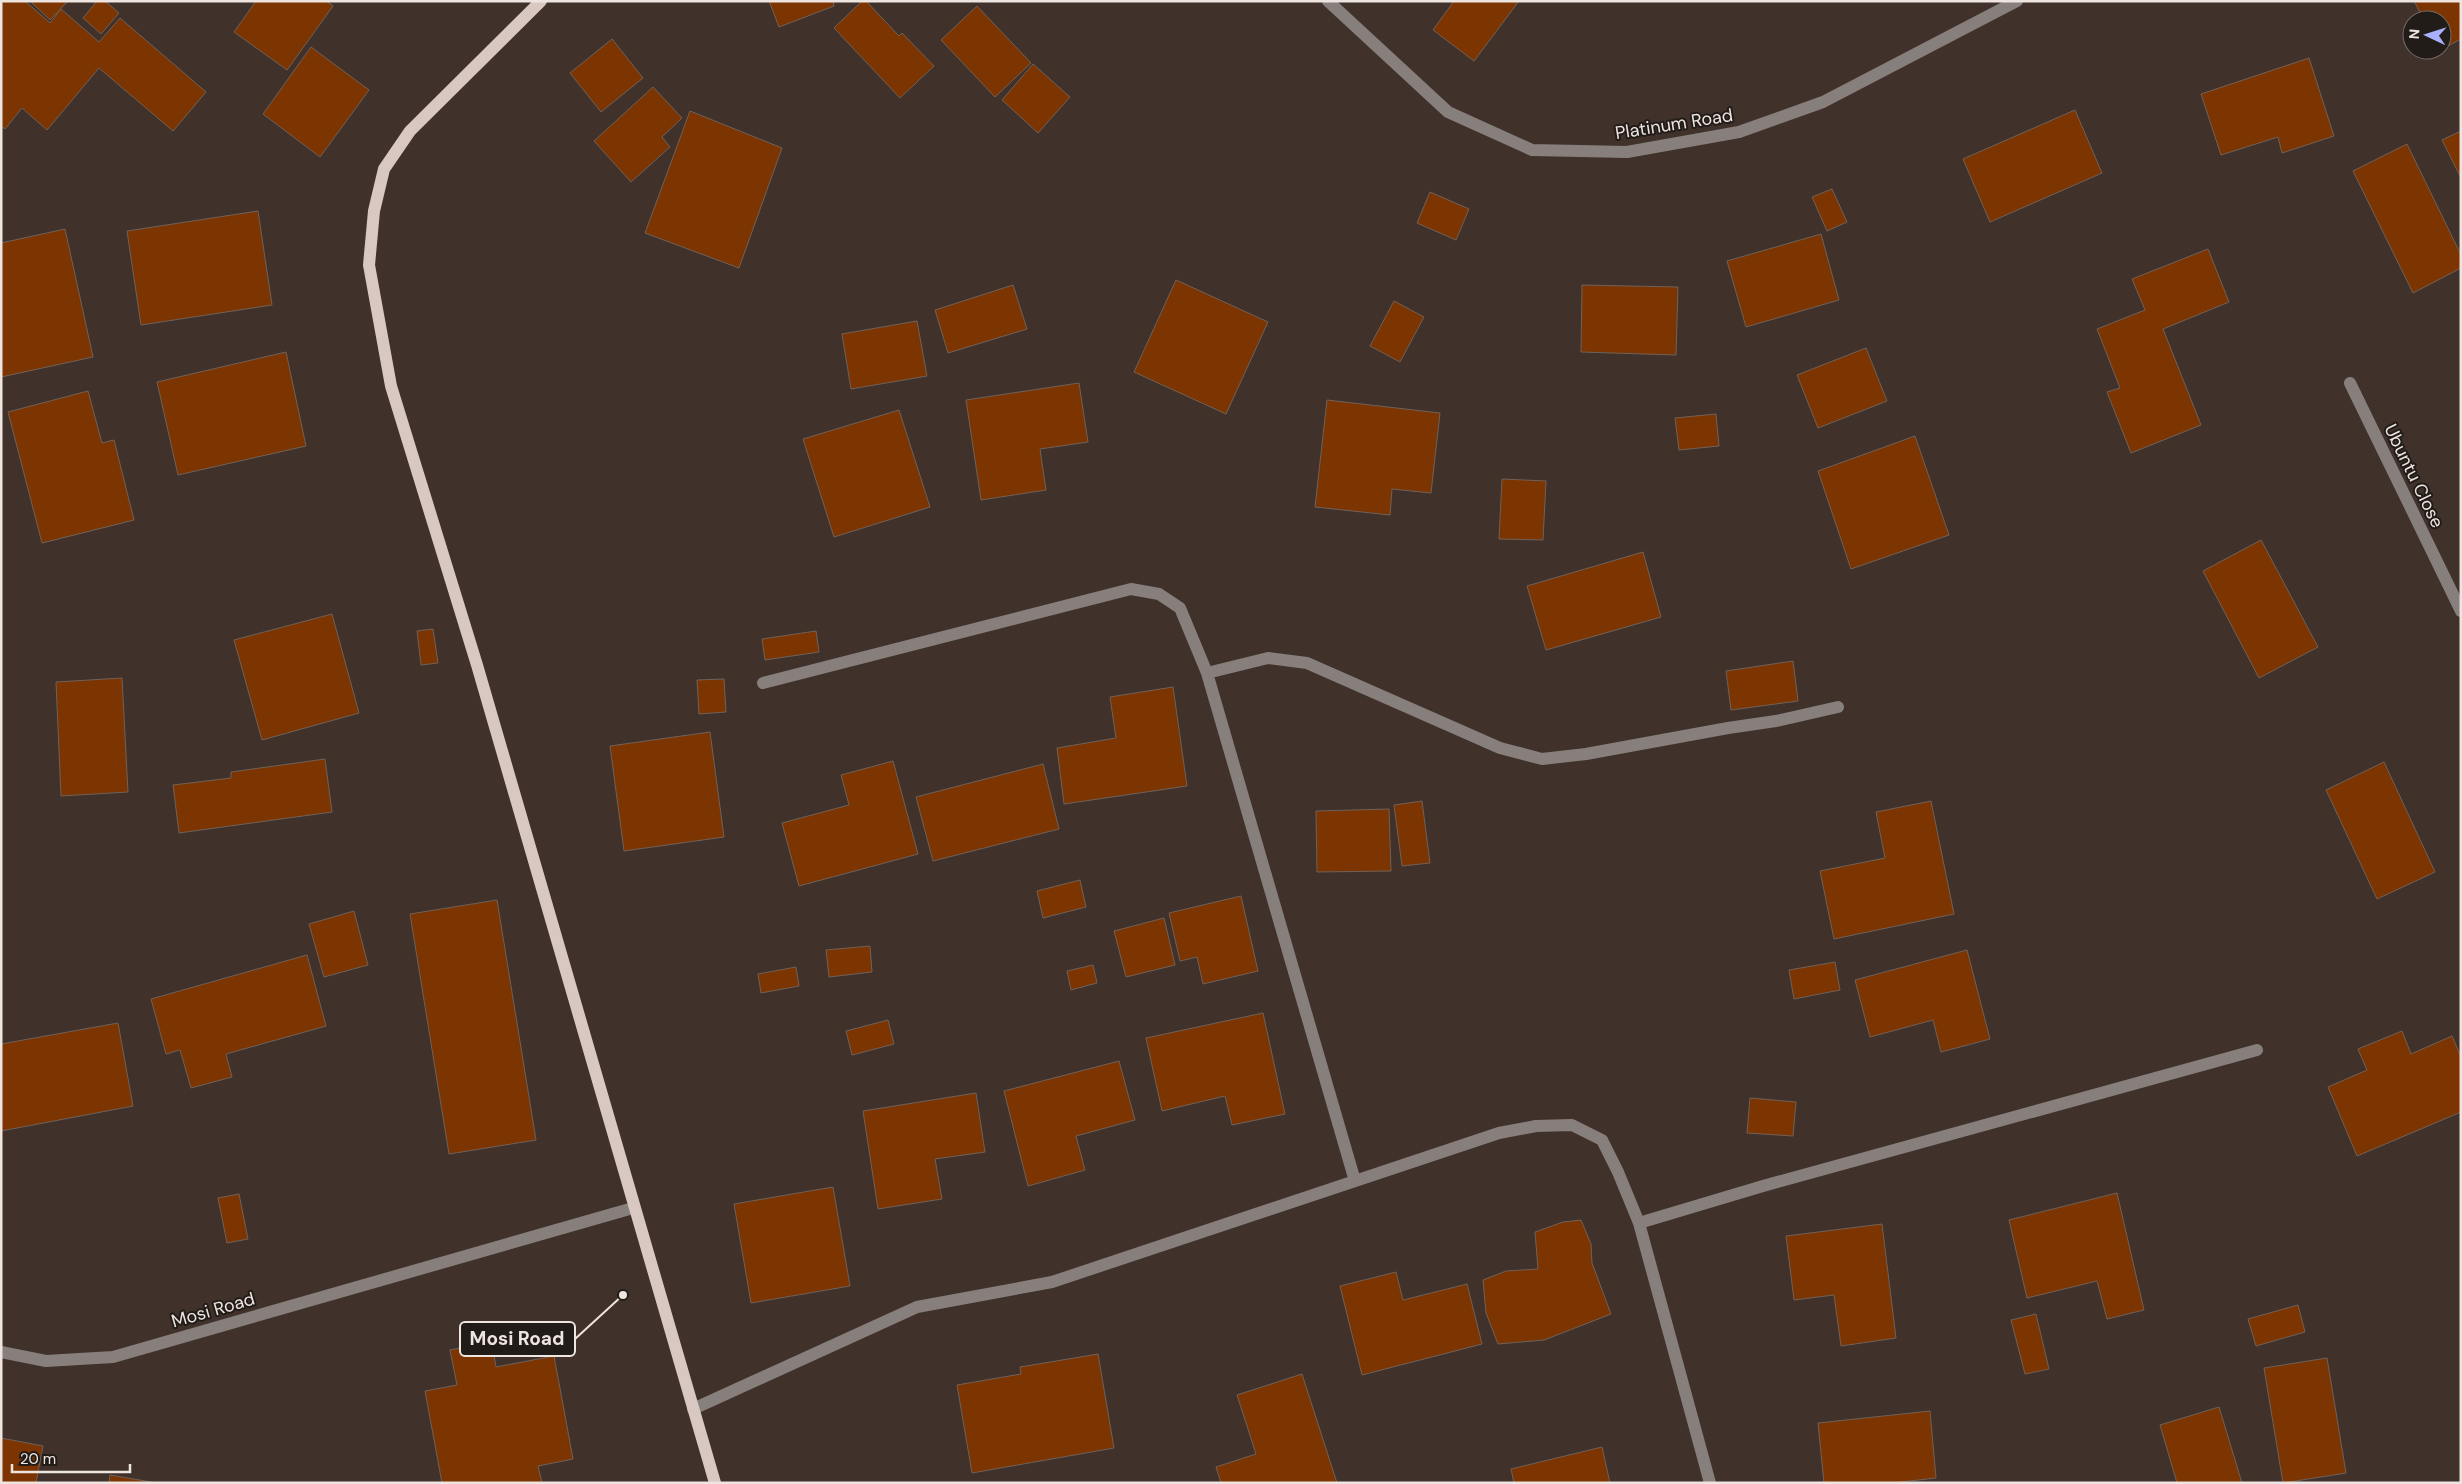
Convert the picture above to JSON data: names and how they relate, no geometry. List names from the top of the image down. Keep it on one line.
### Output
{"streets":{"street":["Platinum Road","Ubuntu Close","Mosi Road"]},"places":["Mosi Road"],"scale_bar":"20 m","north":"left"}
